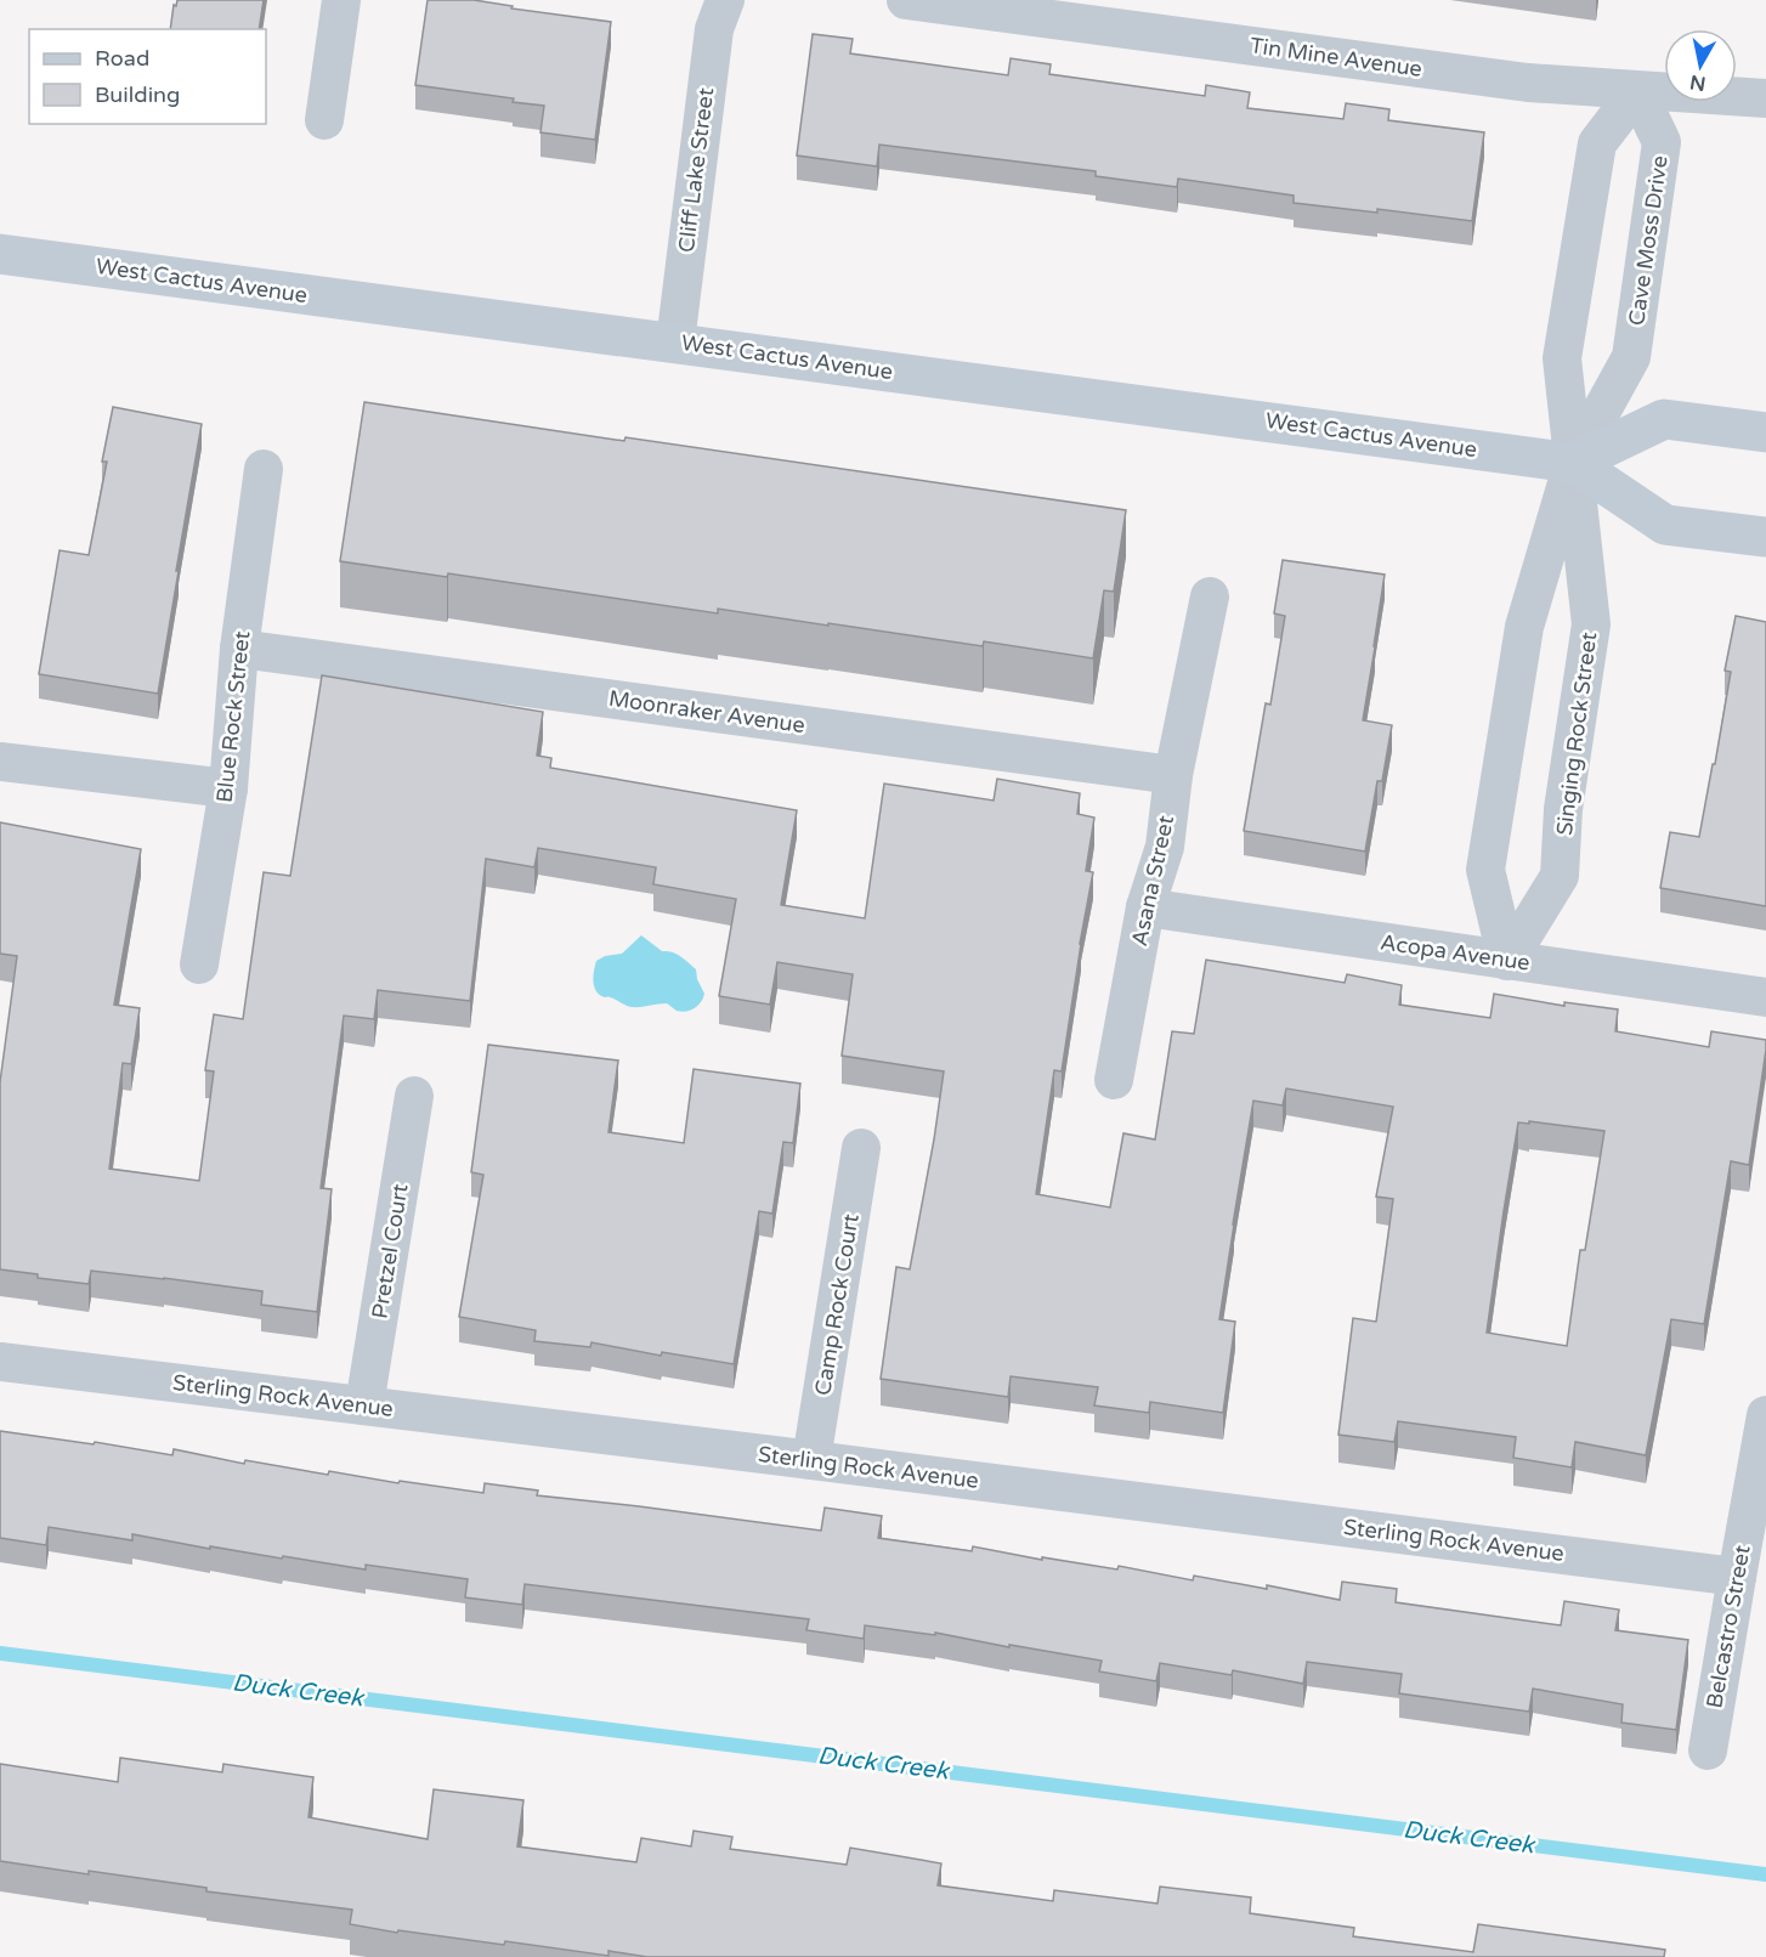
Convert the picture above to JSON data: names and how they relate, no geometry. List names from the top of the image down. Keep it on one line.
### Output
{"streets":{"main road":["West Cactus Avenue"],"street":["Tin Mine Avenue","Cliff Lake Street","Cave Moss Drive","Moonraker Avenue","Blue Rock Street","Singing Rock Street","Asana Street","Acopa Avenue","Pretzel Court","Camp Rock Court","Sterling Rock Avenue","Belcastro Street"]},"crossings":[["Tin Mine Avenue","Cave Moss Drive"],["Cliff Lake Street","West Cactus Avenue"],["Cave Moss Drive","West Cactus Avenue"],["Cave Moss Drive","Singing Rock Street"],["West Cactus Avenue","Singing Rock Street"],["Moonraker Avenue","Blue Rock Street"],["Moonraker Avenue","Asana Street"],["Singing Rock Street","Acopa Avenue"],["Asana Street","Acopa Avenue"],["Pretzel Court","Sterling Rock Avenue"],["Camp Rock Court","Sterling Rock Avenue"],["Sterling Rock Avenue","Belcastro Street"]],"water":["Duck Creek"],"legend":["Road","Building"],"north":"bottom"}
